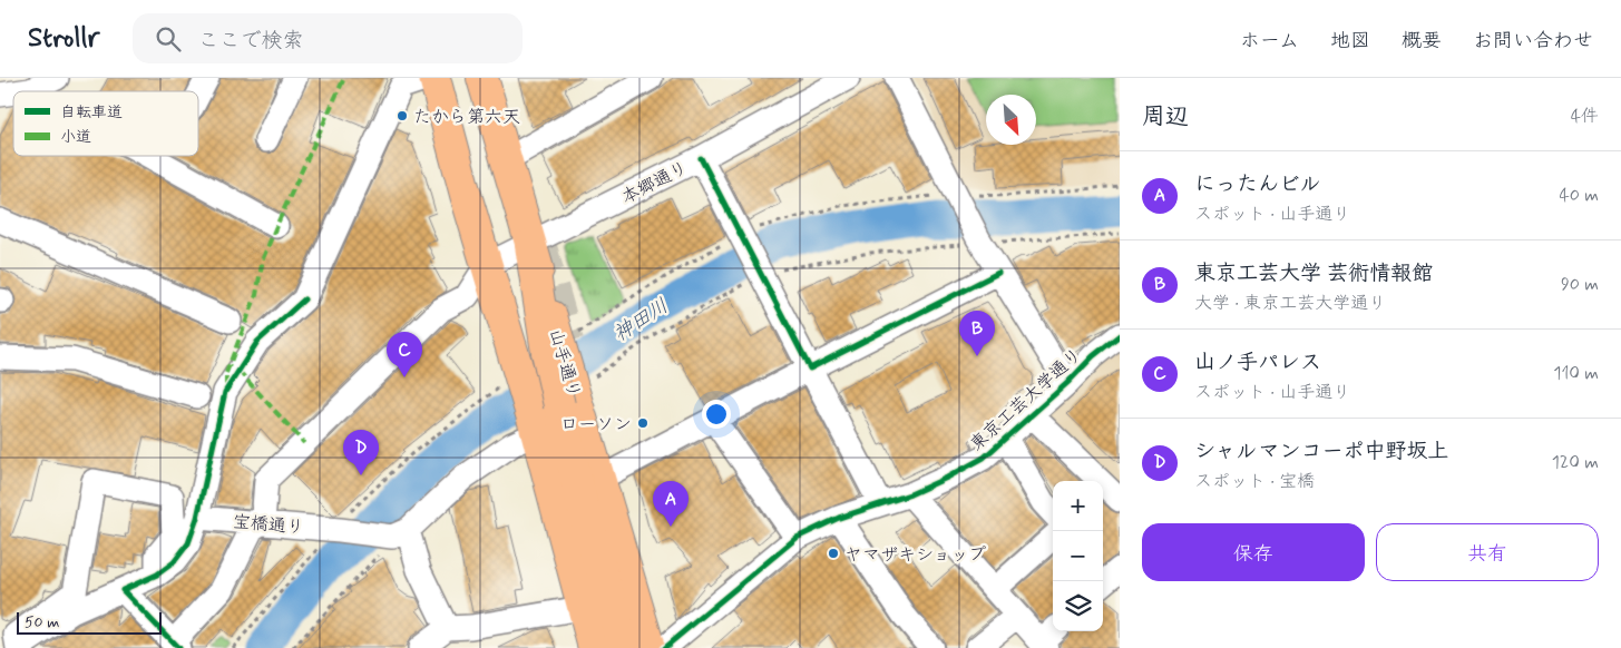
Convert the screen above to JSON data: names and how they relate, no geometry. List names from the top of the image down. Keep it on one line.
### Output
{"streets":{"main road":["山手通り"],"street":["本郷通り","東京工芸大学通り","宝橋通り"]},"water":["神田川"],"places":["たから第六天","ローソン","ヤマザキショップ"],"legend":["自転車道","小道"],"scale_bar":"50 m","north":"bottom right","page":{"header":"Strollr","search":"ここで検索","nav":["ホーム","地図","概要","お問い合わせ"],"heading":["周辺","4件"],"list":[{"mark":"A","name":"にったんビル","note":"スポット · 山手通り","value":"40 m"},{"mark":"B","name":"東京工芸大学 芸術情報館","note":"大学 · 東京工芸大学通り","value":"90 m"},{"mark":"C","name":"山ノ手パレス","note":"スポット · 山手通り","value":"110 m"},{"mark":"D","name":"シャルマンコーポ中野坂上","note":"スポット · 宝橋","value":"120 m"}],"pins":["B","C","D","A"],"map_buttons":["+","−"],"buttons":["保存","共有"],"scale":"50 m"}}
